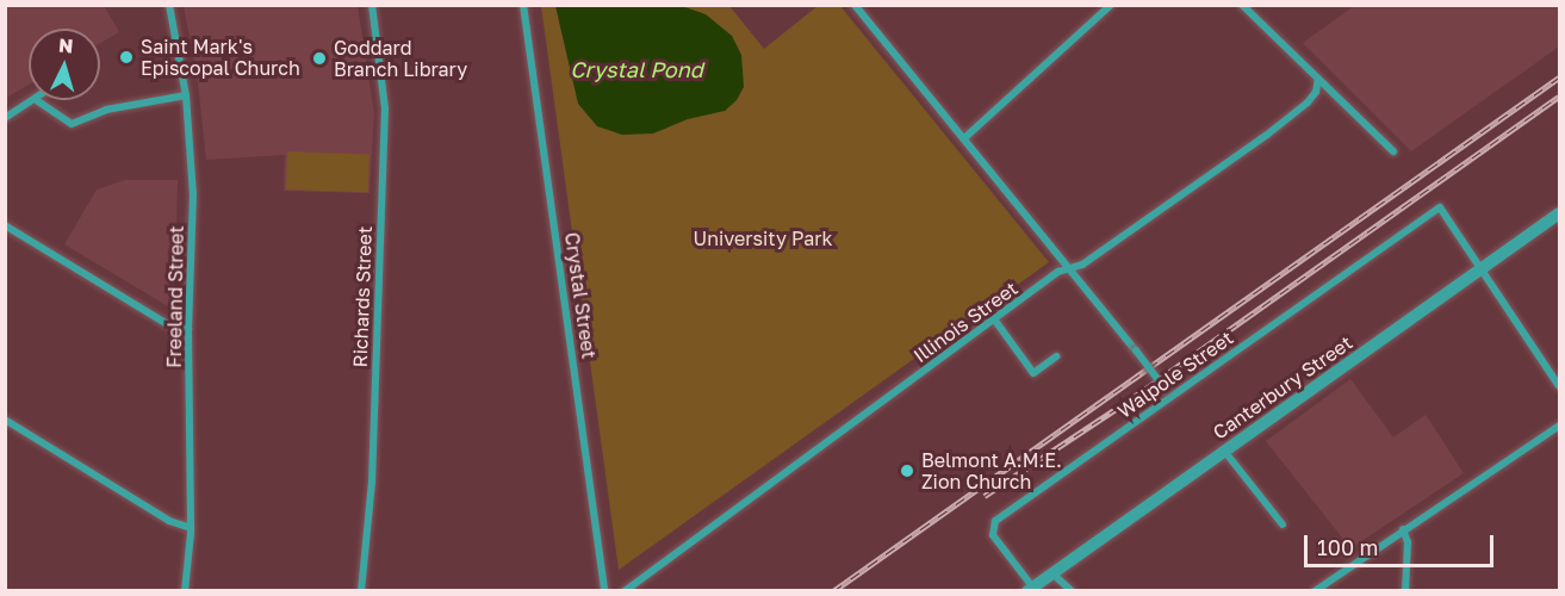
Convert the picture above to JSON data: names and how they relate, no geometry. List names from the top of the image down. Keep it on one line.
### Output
{"streets":{"street":["Crystal Street","Freeland Street","Richards Street","Illinois Street","Walpole Street","Canterbury Street"]},"crossings":[["Walpole Street","Canterbury Street"]],"water":["Crystal Pond"],"parks":["University Park"],"places":["Saint Mark's Episcopal Church","Goddard Branch Library","Belmont A.M.E. Zion Church"],"scale_bar":"100 m","north":"top"}
